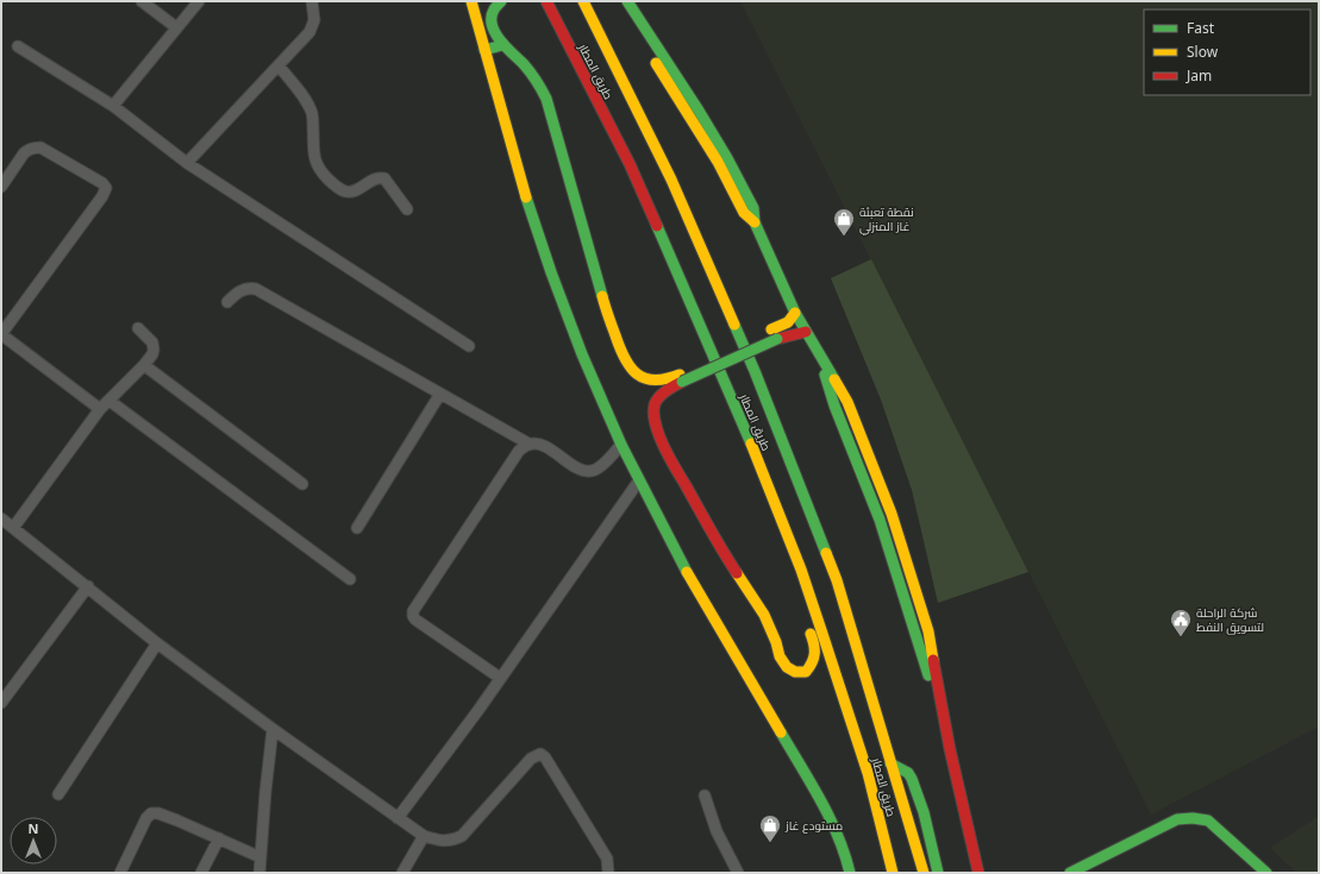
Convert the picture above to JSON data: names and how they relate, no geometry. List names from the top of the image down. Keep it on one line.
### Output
{"streets":{"main road":["طريق المطار"]},"places":{"shop":["نقطة تعبئة غاز المنزلي","مستودع غاز"],"public building":["شركة الراحلة لتسويق النفط"]},"legend":["Fast","Slow","Jam"],"north":"top"}
